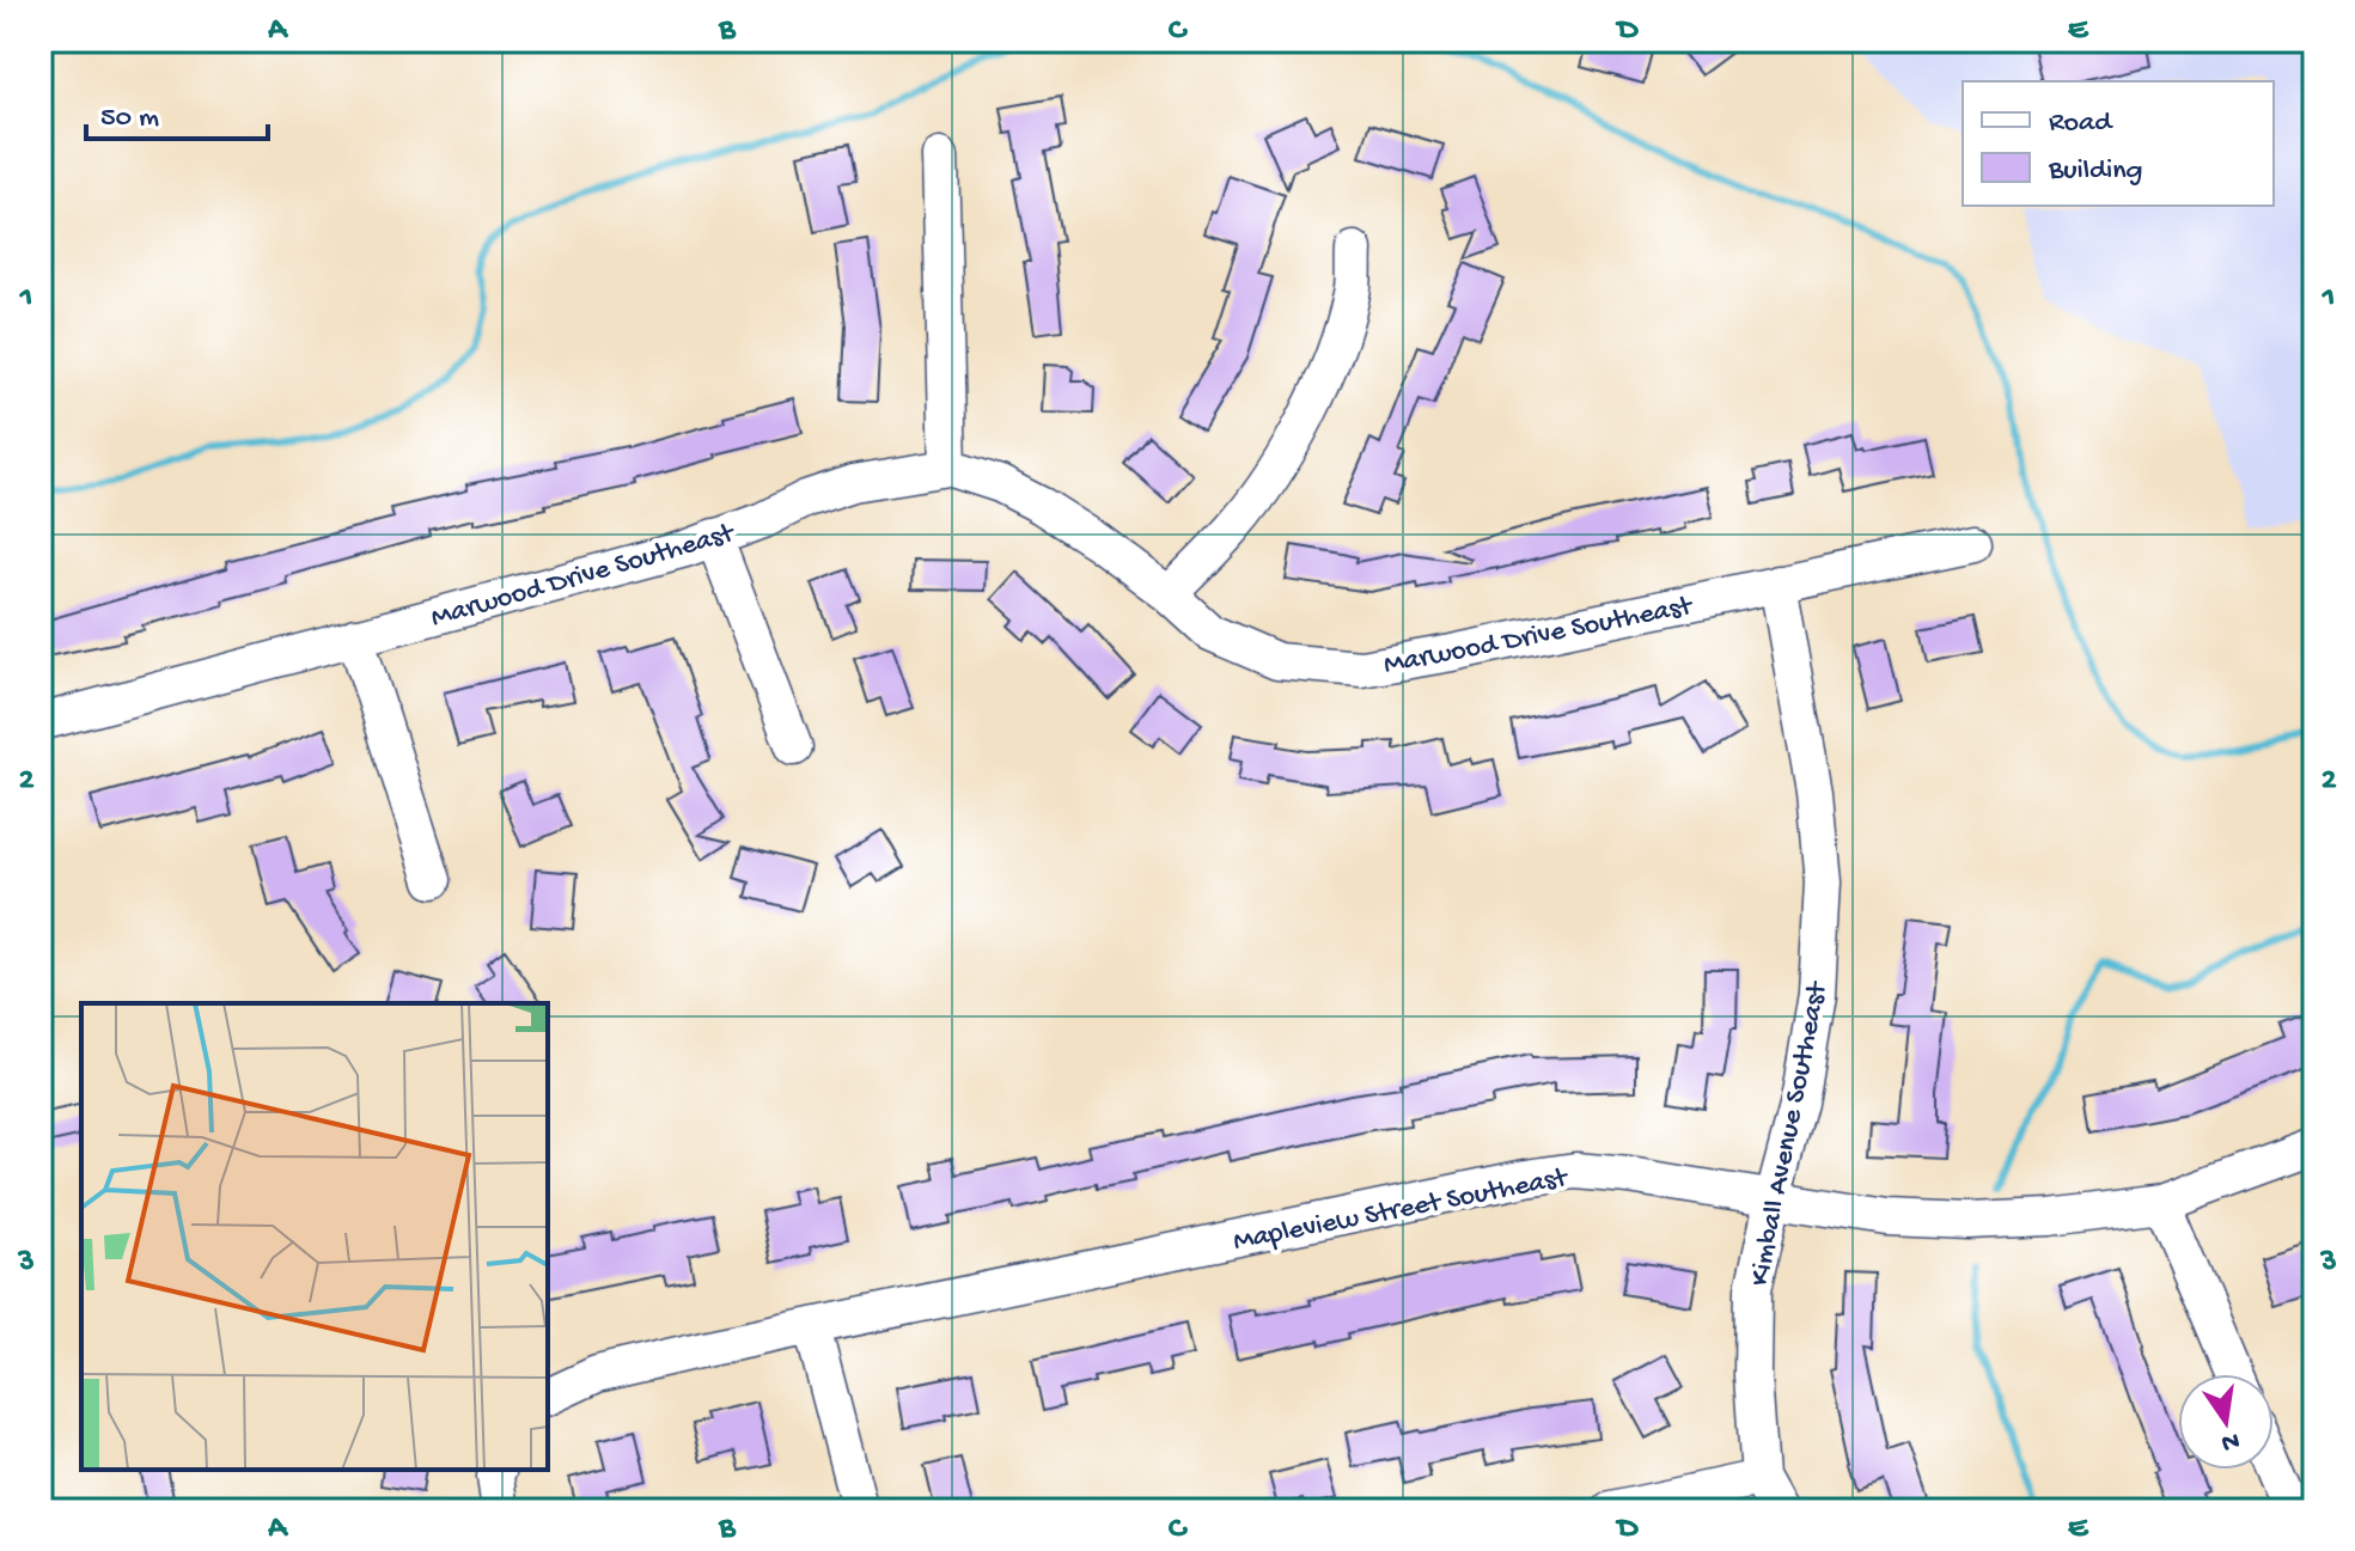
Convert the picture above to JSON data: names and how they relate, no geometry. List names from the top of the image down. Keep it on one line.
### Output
{"streets":{"street":["Marwood Drive Southeast","Kimball Avenue Southeast","Mapleview Street Southeast"]},"crossings":[["Marwood Drive Southeast","Kimball Avenue Southeast"],["Kimball Avenue Southeast","Mapleview Street Southeast"]],"legend":["Road","Building"],"scale_bar":"50 m","north":"bottom","grid":{"columns":["A","B","C","D","E"],"rows":["1","2","3"]}}
